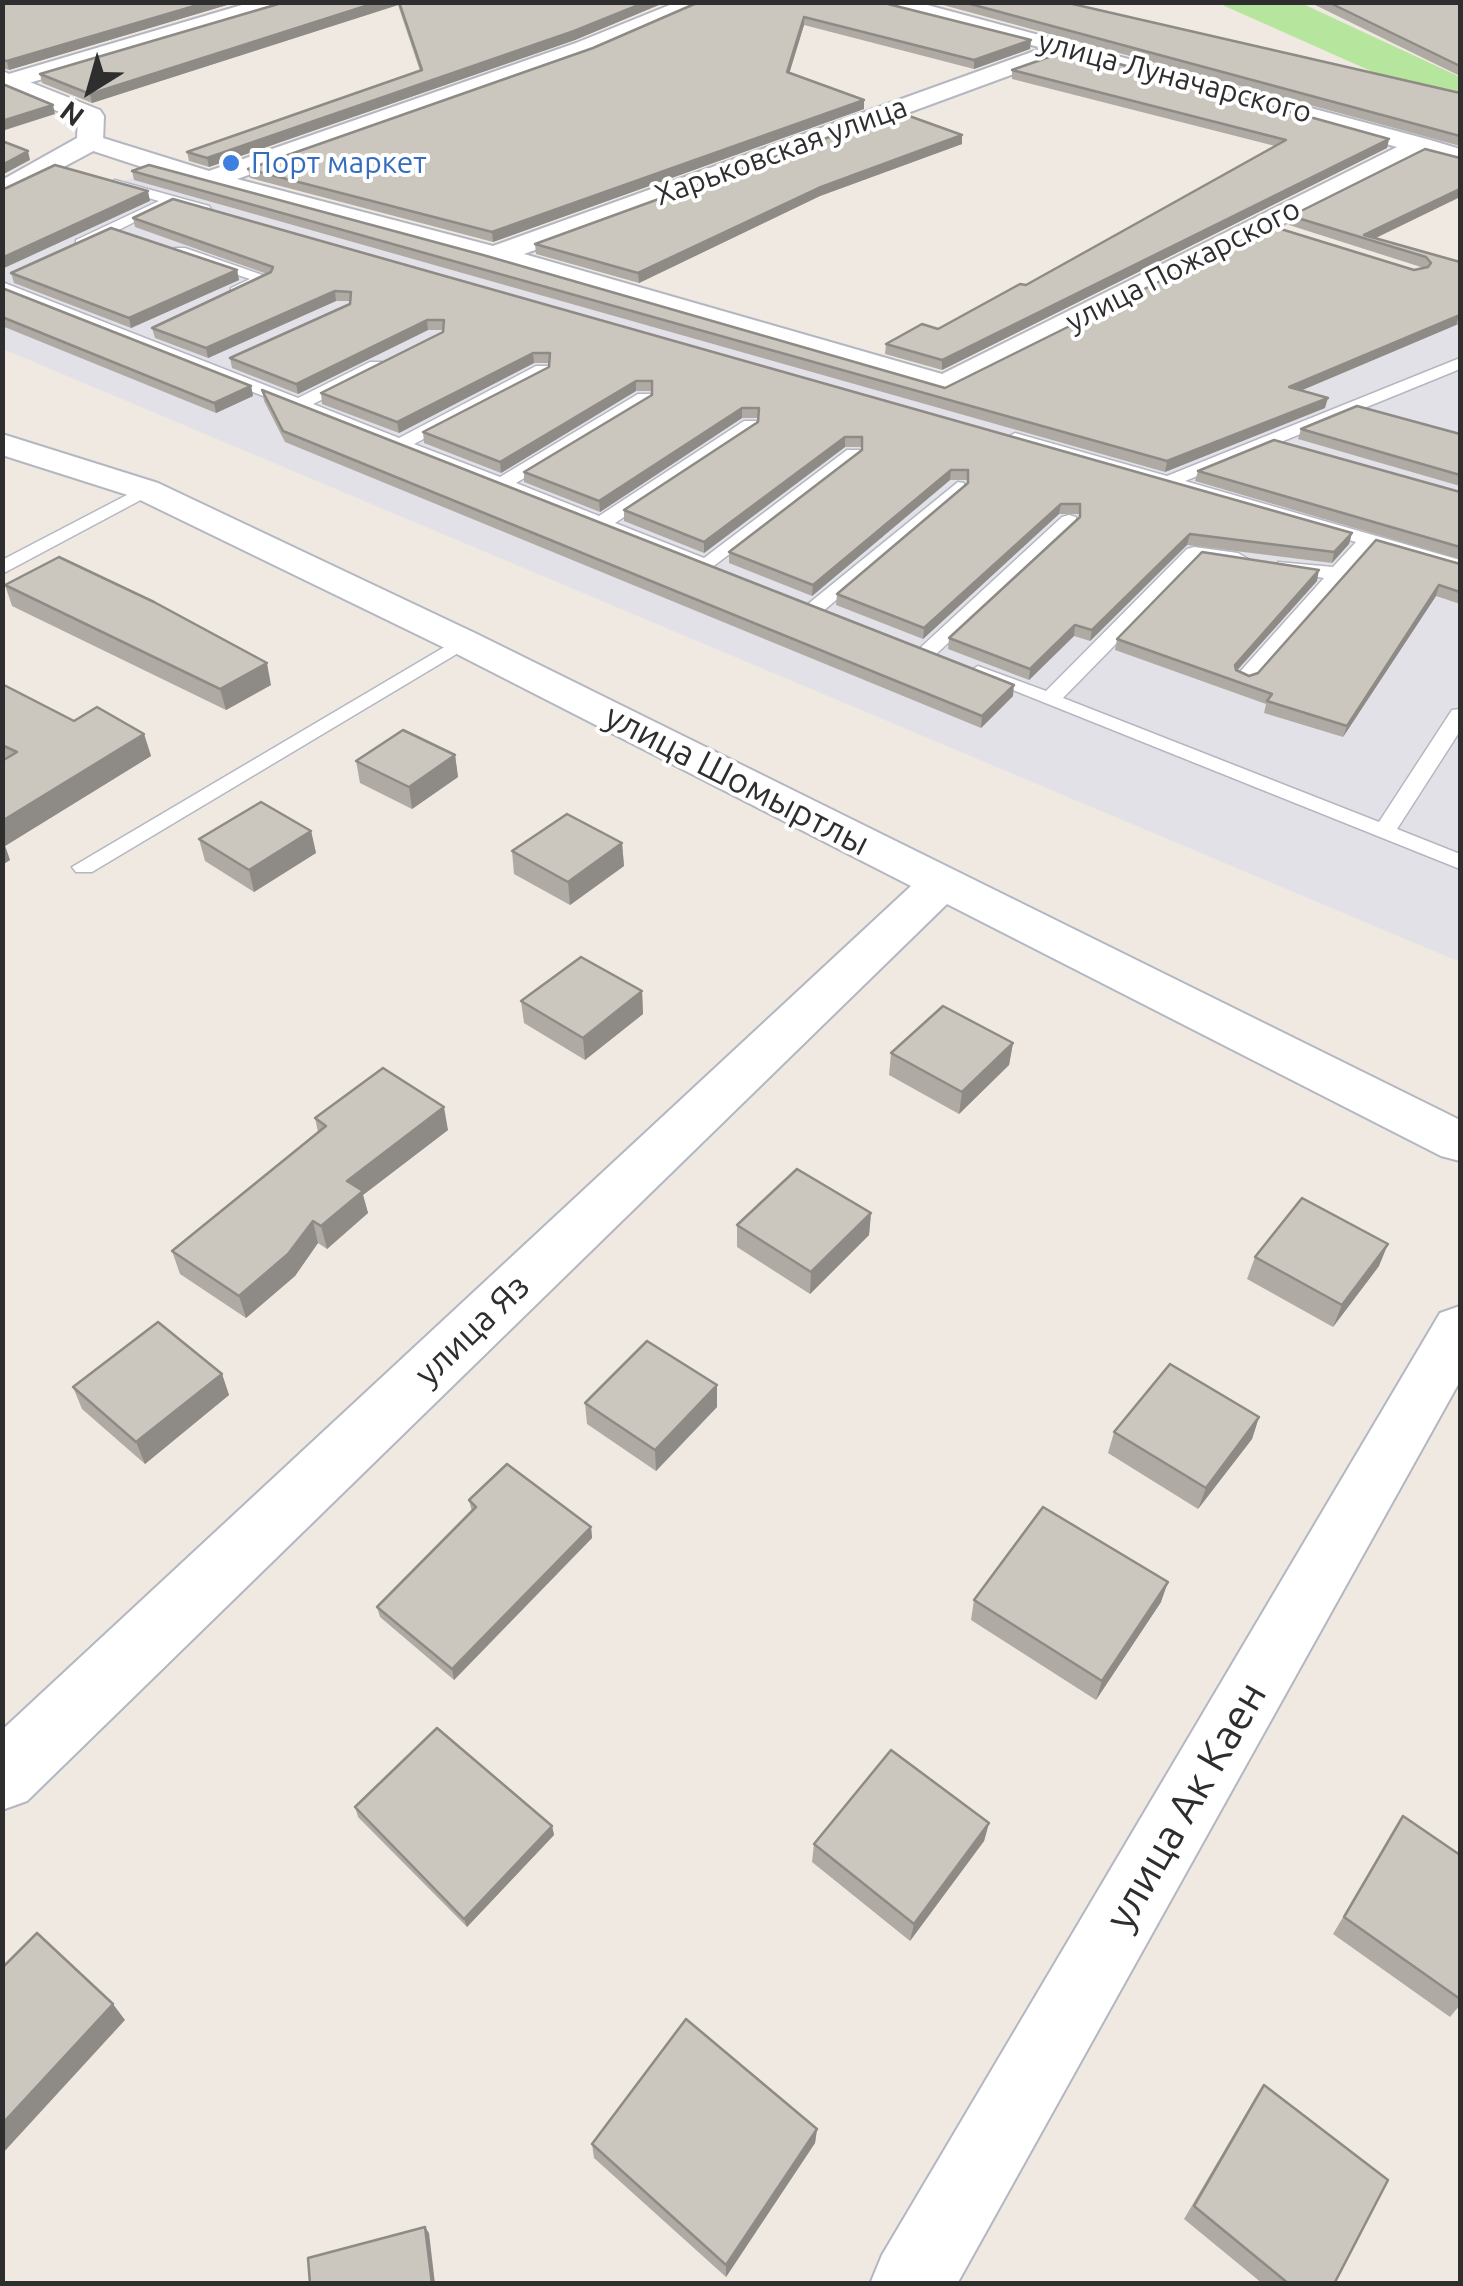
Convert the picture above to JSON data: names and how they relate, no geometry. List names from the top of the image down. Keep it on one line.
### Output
{"streets":{"street":["улица Луначарского","Харьковская улица","улица Пожарского","улица Шомыртлы","улица Яз","улица Ак Каен"]},"crossings":[["улица Луначарского","Харьковская улица"],["улица Луначарского","улица Пожарского"],["Харьковская улица","улица Пожарского"],["улица Шомыртлы","улица Яз"]],"places":["Порт маркет"],"north":"bottom left"}
